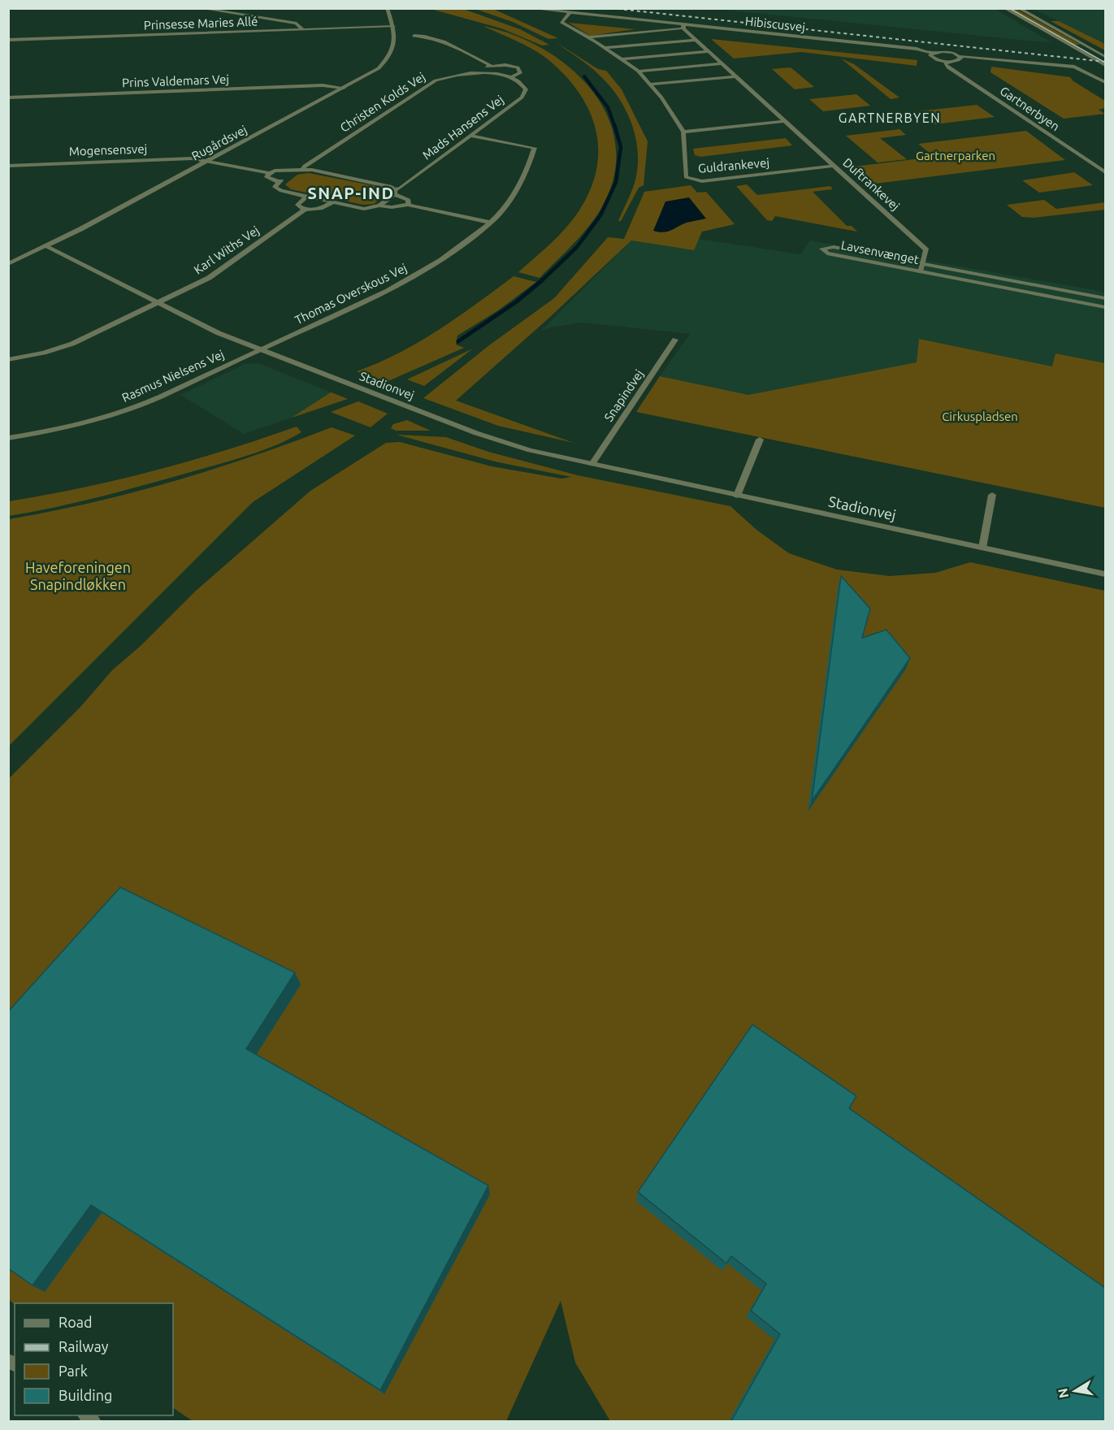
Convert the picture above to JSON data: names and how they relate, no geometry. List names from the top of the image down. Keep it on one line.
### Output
{"streets":{"street":["Prinsesse Maries Allé","Hibiscusvej","Prins Valdemars Vej","Christen Kolds Vej","Gartnerbyen","Mads Hansens Vej","Rugårdsvej","Mogensensvej","Guldrankevej","Duftrankevej","Karl Withs Vej","Lavsenvænget","Thomas Overskous Vej","Rasmus Nielsens Vej","Stadionvej","Snapindvej"]},"crossings":[["Prinsesse Maries Allé","Rugårdsvej"],["Hibiscusvej","Gartnerbyen"],["Hibiscusvej","Duftrankevej"],["Prins Valdemars Vej","Rugårdsvej"],["Christen Kolds Vej","Mads Hansens Vej"],["Mads Hansens Vej","Thomas Overskous Vej"],["Rugårdsvej","Mogensensvej"],["Rugårdsvej","Stadionvej"],["Guldrankevej","Duftrankevej"],["Duftrankevej","Lavsenvænget"],["Karl Withs Vej","Stadionvej"],["Thomas Overskous Vej","Rasmus Nielsens Vej"],["Thomas Overskous Vej","Stadionvej"],["Rasmus Nielsens Vej","Stadionvej"],["Stadionvej","Snapindvej"]],"districts":["GARTNERBYEN","SNAP-IND"],"parks":["Gartnerparken","Cirkuspladsen","Haveforeningen Snapindløkken"],"legend":["Road","Railway","Park","Building"],"north":"left"}
